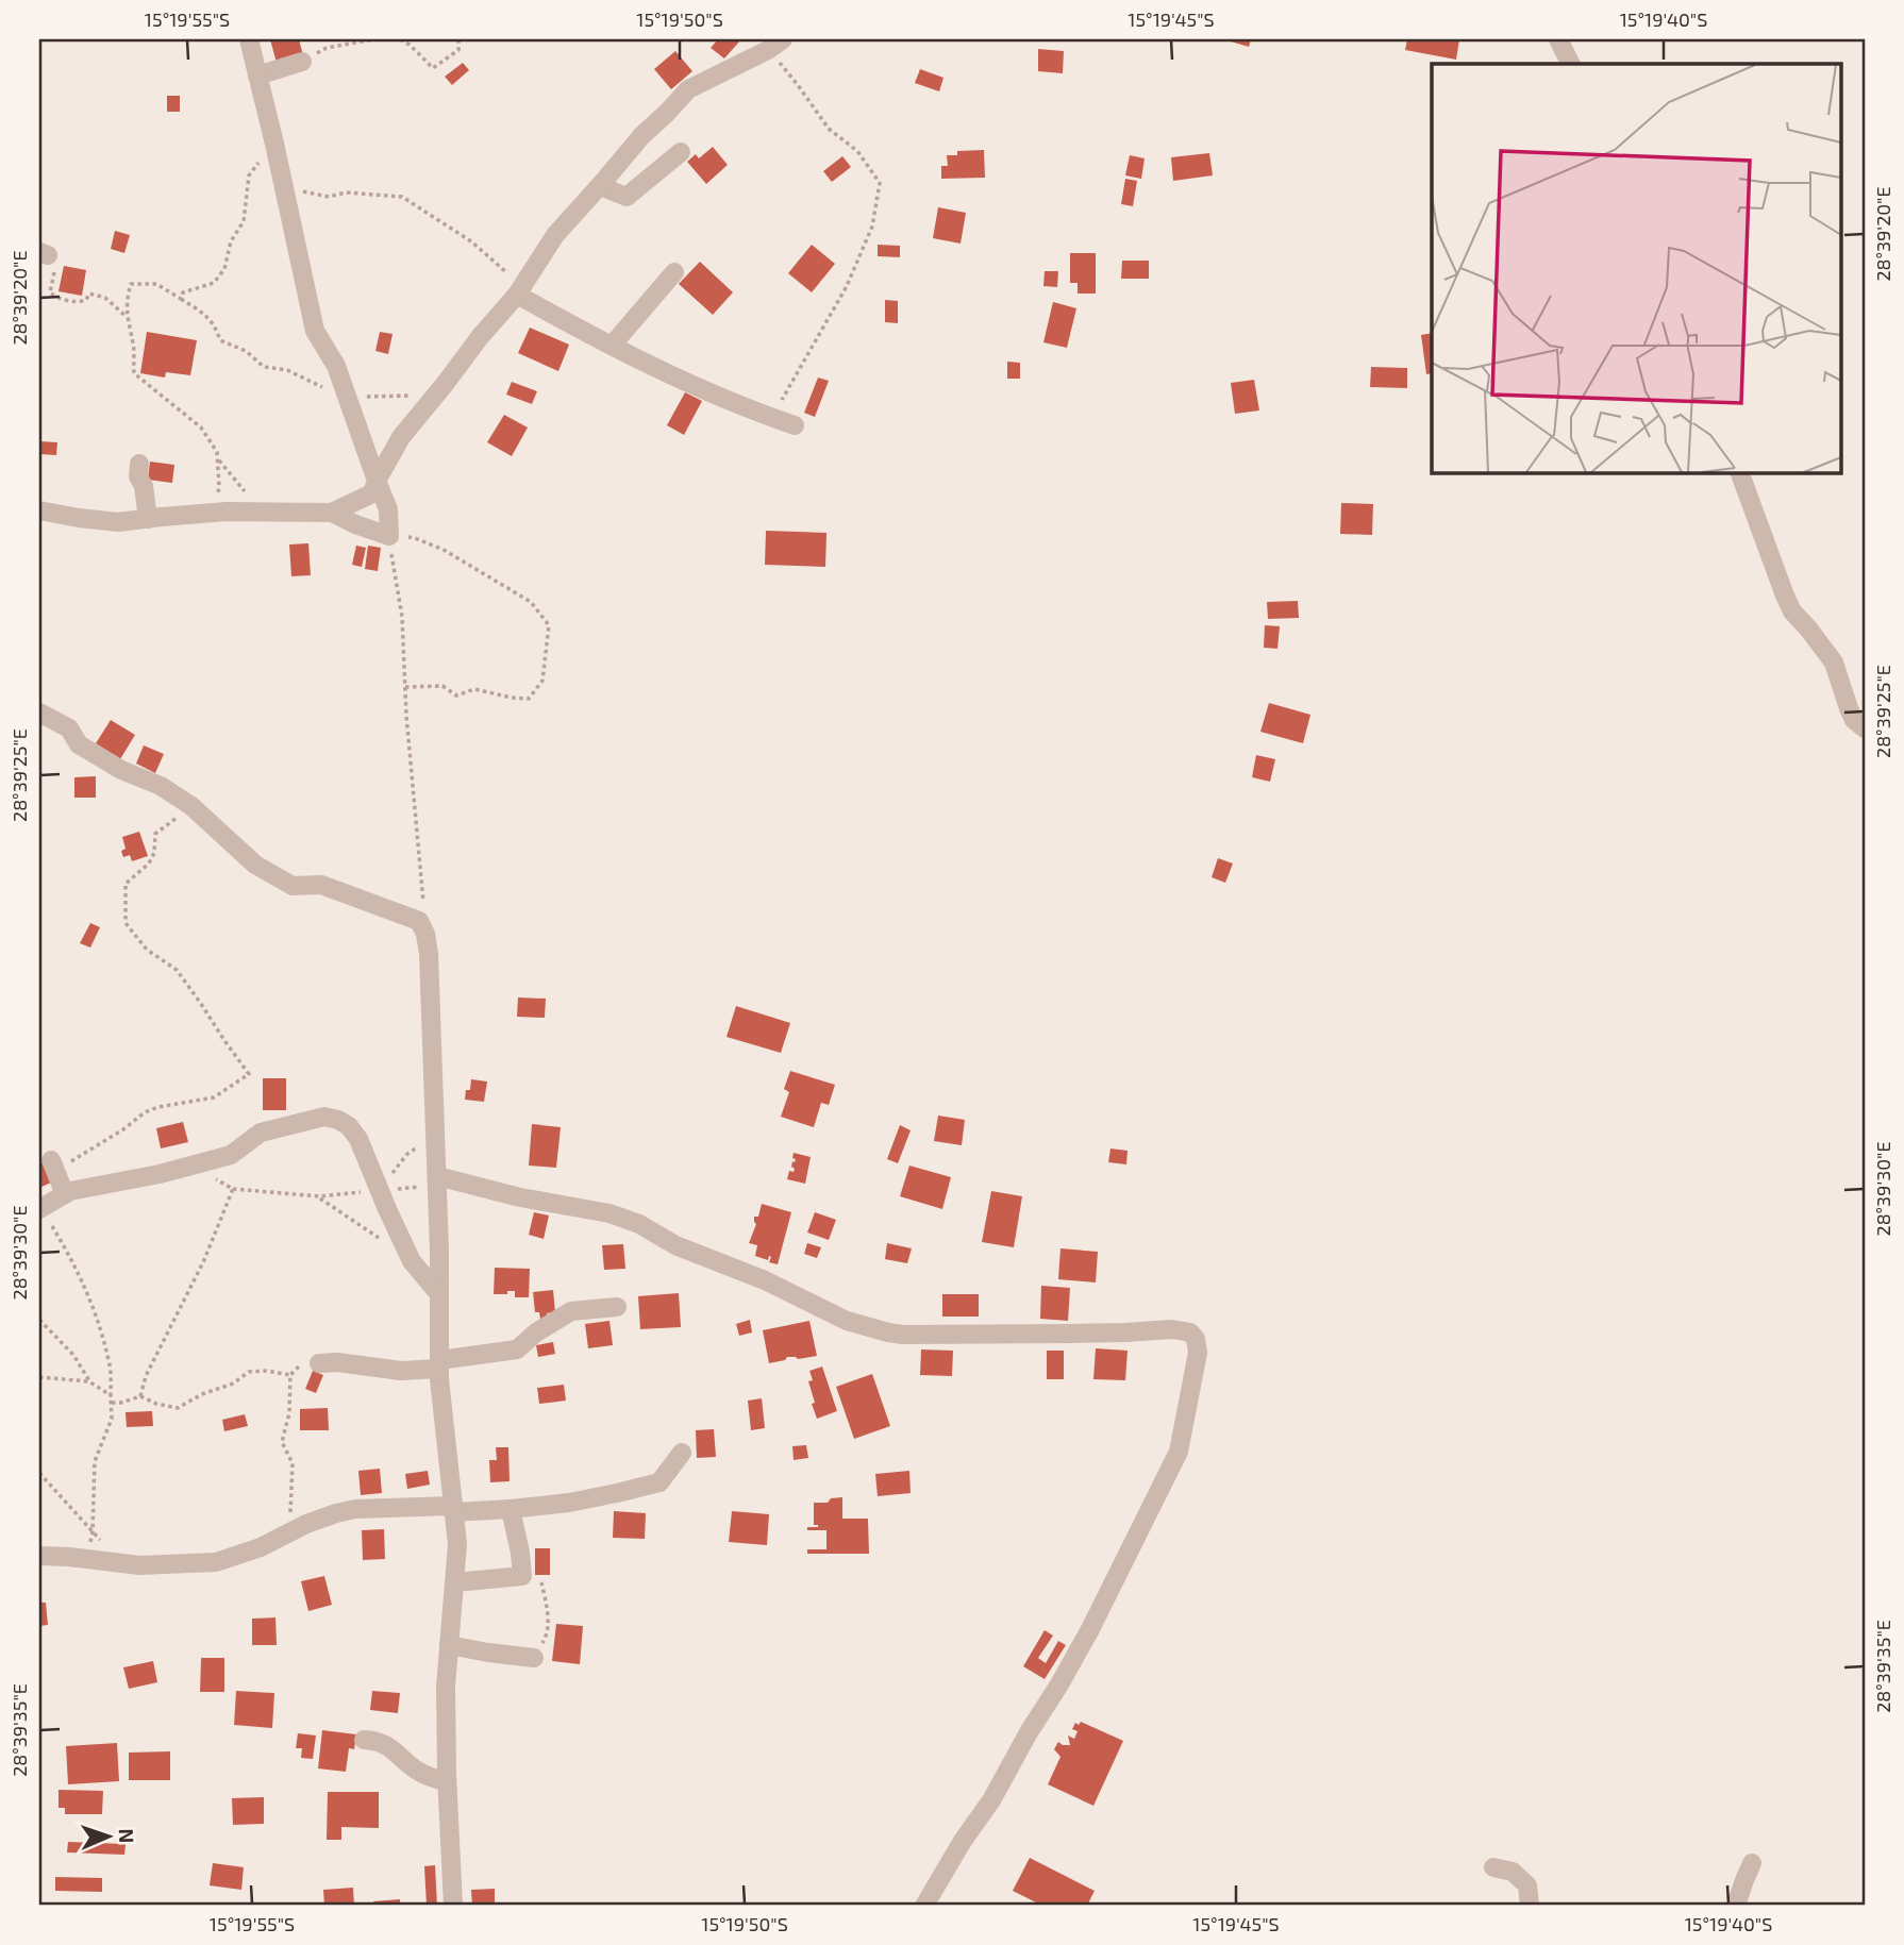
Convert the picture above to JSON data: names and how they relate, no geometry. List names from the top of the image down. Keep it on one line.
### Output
{"north":"right","coordinates":["15°19'55\"S","15°19'50\"S","15°19'45\"S","15°19'40\"S","28°39'20\"E","28°39'25\"E","28°39'30\"E","28°39'35\"E"]}
